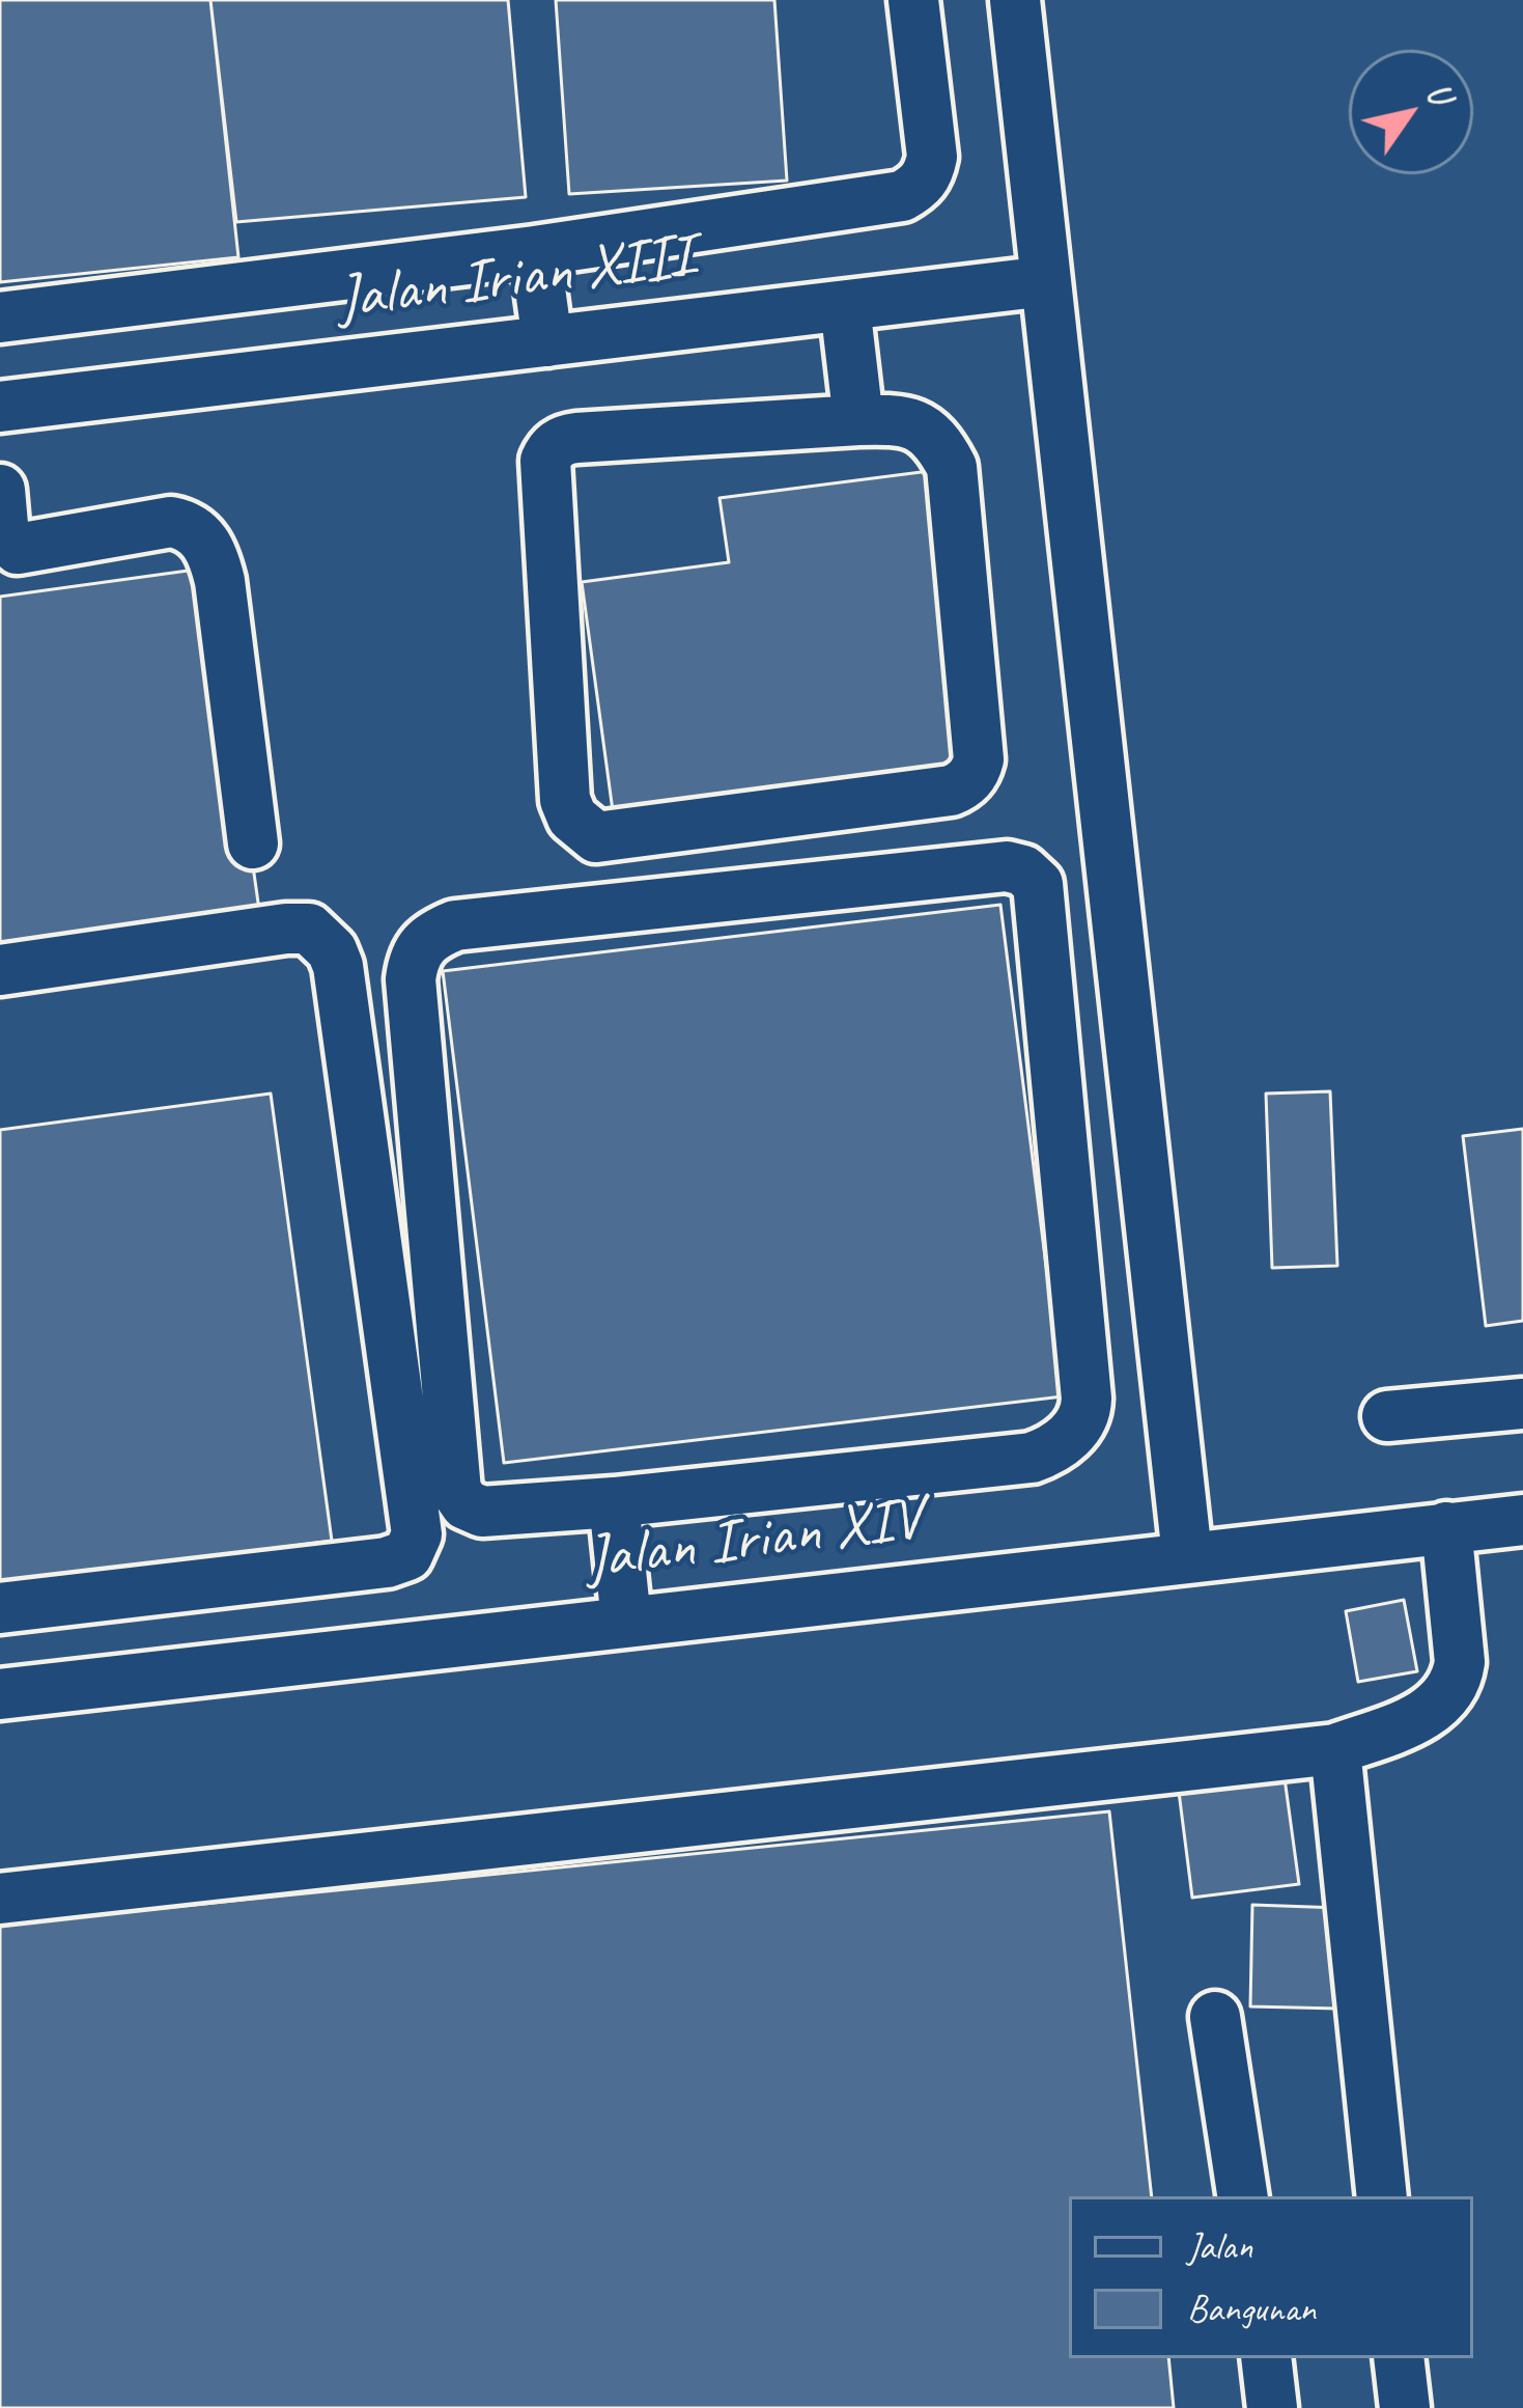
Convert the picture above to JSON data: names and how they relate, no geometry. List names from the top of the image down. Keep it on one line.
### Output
{"streets":{"street":["Jalan Irian XIII","Jalan Irian XIV"]},"legend":["Jalan","Bangunan"],"north":"top right"}
